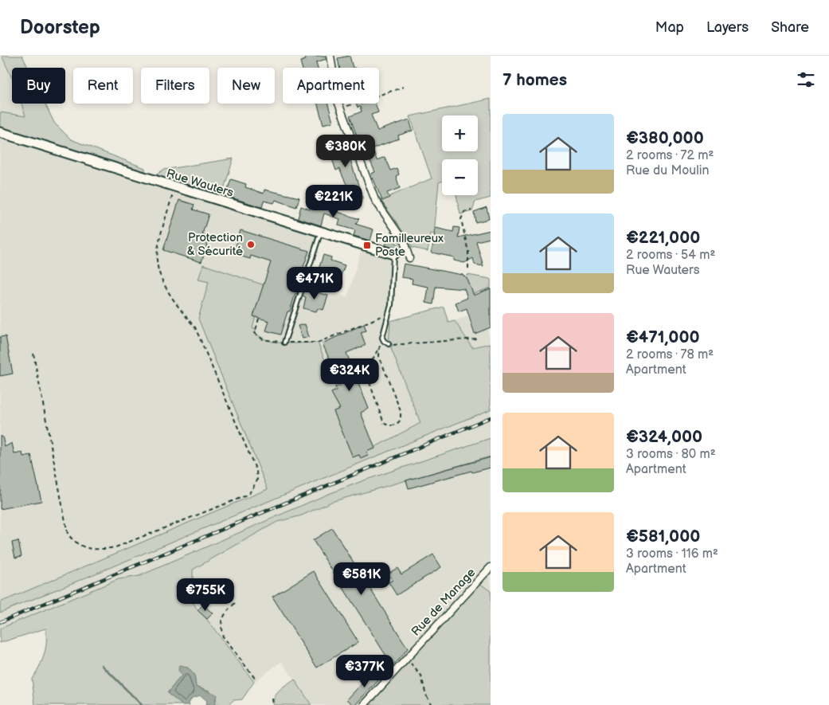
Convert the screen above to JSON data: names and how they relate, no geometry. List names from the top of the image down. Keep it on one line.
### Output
{"streets":{"street":["Rue Wauters","Rue de Manage"]},"places":{"other":["Protection & Sécurité"],"transit":["Familleureux Poste"]},"page":{"header":"Doorstep","nav":["Map","Layers","Share"],"heading":"7 homes","chip":["Buy","Rent","Filters","New","Apartment"],"list":[{"name":"€380,000","note":"2 rooms · 72 m² · Rue du Moulin"},{"name":"€221,000","note":"2 rooms · 54 m² · Rue Wauters"},{"name":"€471,000","note":"2 rooms · 78 m² · Apartment"},{"name":"€324,000","note":"3 rooms · 80 m² · Apartment"},{"name":"€581,000","note":"3 rooms · 116 m² · Apartment"}],"map_buttons":["+","−"],"price":["€380K","€221K","€471K","€324K","€581K","€755K","€377K"]}}
